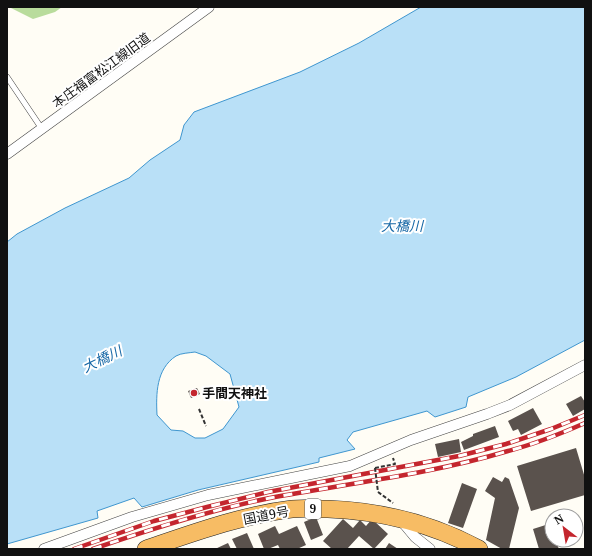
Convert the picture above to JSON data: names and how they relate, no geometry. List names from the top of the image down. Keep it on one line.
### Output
{"streets":{"highway":["9","国道9号"],"street":["本庄福富松江線旧道"]},"water":["大橋川"],"places":["手間天神社"],"north":"top left"}
